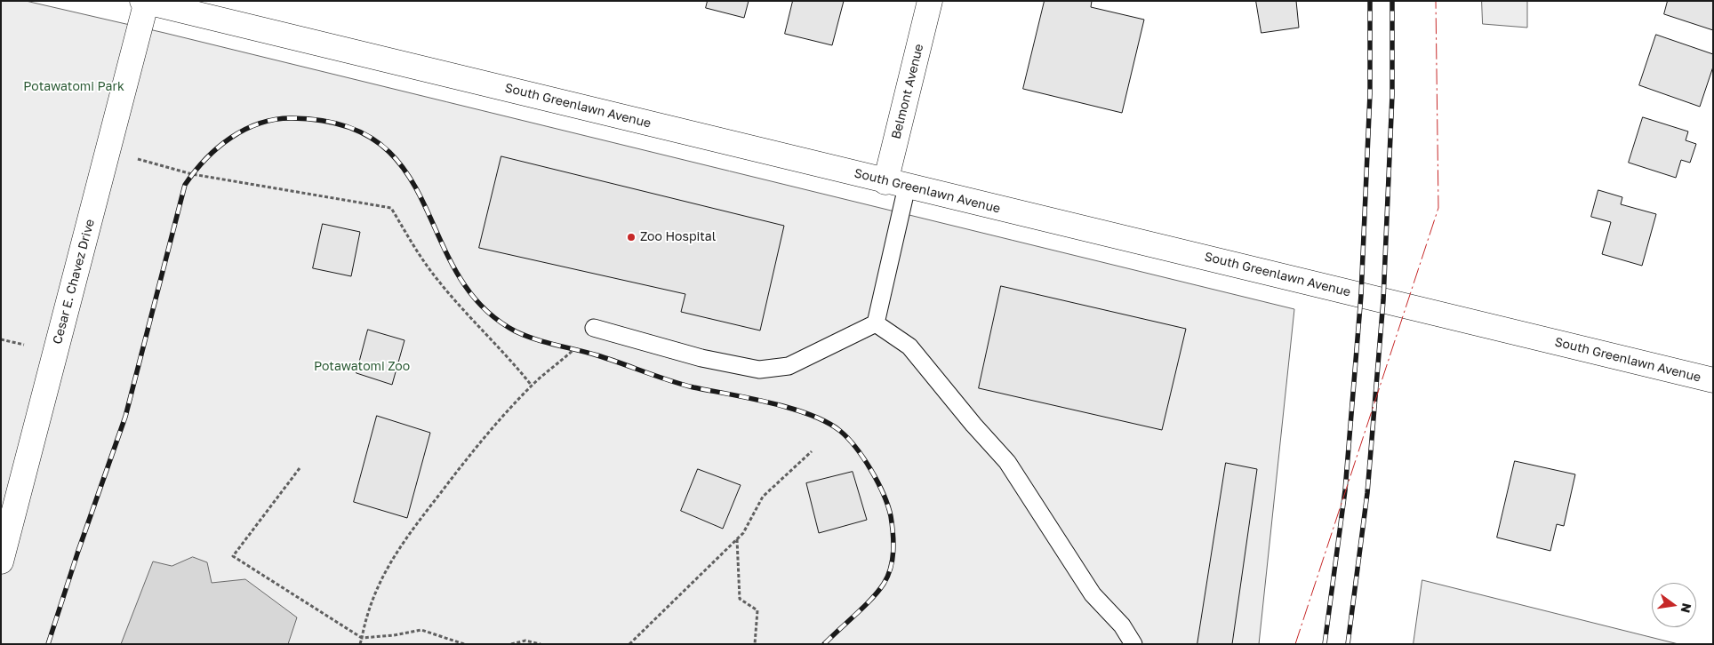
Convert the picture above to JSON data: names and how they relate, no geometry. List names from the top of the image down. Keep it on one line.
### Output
{"streets":{"street":["Belmont Avenue","South Greenlawn Avenue","Cesar E. Chavez Drive"]},"crossings":[["Belmont Avenue","South Greenlawn Avenue"],["South Greenlawn Avenue","Cesar E. Chavez Drive"]],"parks":["Potawatomi Park","Potawatomi Zoo"],"places":["Zoo Hospital"],"north":"right"}
